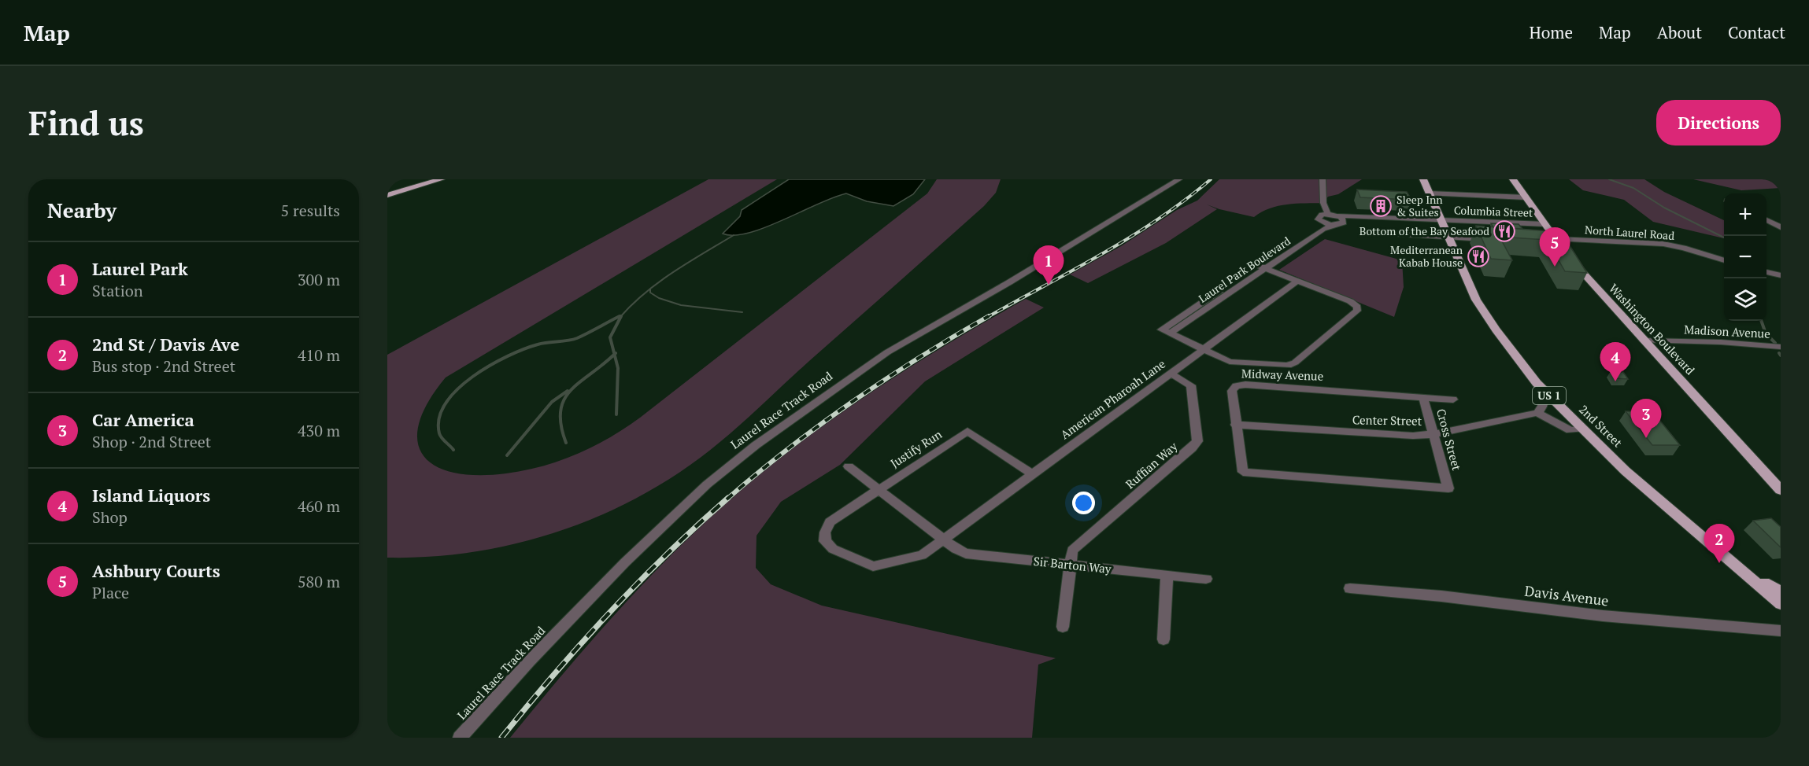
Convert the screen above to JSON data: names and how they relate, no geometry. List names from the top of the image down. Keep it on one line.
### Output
{"streets":{"main road":["Washington Boulevard","US 1","2nd Street"],"street":["Columbia Street","North Laurel Road","Laurel Park Boulevard","Madison Avenue","Midway Avenue","American Pharoah Lane","Laurel Race Track Road","Center Street","Cross Street","Justify Run","Ruffian Way","Sir Barton Way","Davis Avenue"]},"crossings":[["Columbia Street","Laurel Park Boulevard"],["Columbia Street","Washington Boulevard"],["Columbia Street","2nd Street"],["North Laurel Road","Washington Boulevard"],["Laurel Park Boulevard","American Pharoah Lane"],["Laurel Park Boulevard","2nd Street"],["Washington Boulevard","Madison Avenue"],["Midway Avenue","Center Street"],["Midway Avenue","Cross Street"],["American Pharoah Lane","Justify Run"],["American Pharoah Lane","Ruffian Way"],["American Pharoah Lane","Sir Barton Way"],["Center Street","Cross Street"],["Justify Run","Sir Barton Way"],["Ruffian Way","Sir Barton Way"]],"places":{"building":["Sleep Inn & Suites"],"restaurant":["Bottom of the Bay Seafood","Mediterranean Kabab House"]},"page":{"header":"Map","nav":["Home","Map","About","Contact"],"buttons":"Directions","title":"Find us","heading":["Nearby","5 results"],"map_buttons":["+","−"],"pins":["5","1","4","3","2"],"list":[{"mark":"1","name":"Laurel Park","note":"Station","value":"300 m"},{"mark":"2","name":"2nd St / Davis Ave","note":"Bus stop · 2nd Street","value":"410 m"},{"mark":"3","name":"Car America","note":"Shop · 2nd Street","value":"430 m"},{"mark":"4","name":"Island Liquors","note":"Shop","value":"460 m"},{"mark":"5","name":"Ashbury Courts","note":"Place","value":"580 m"}]}}
